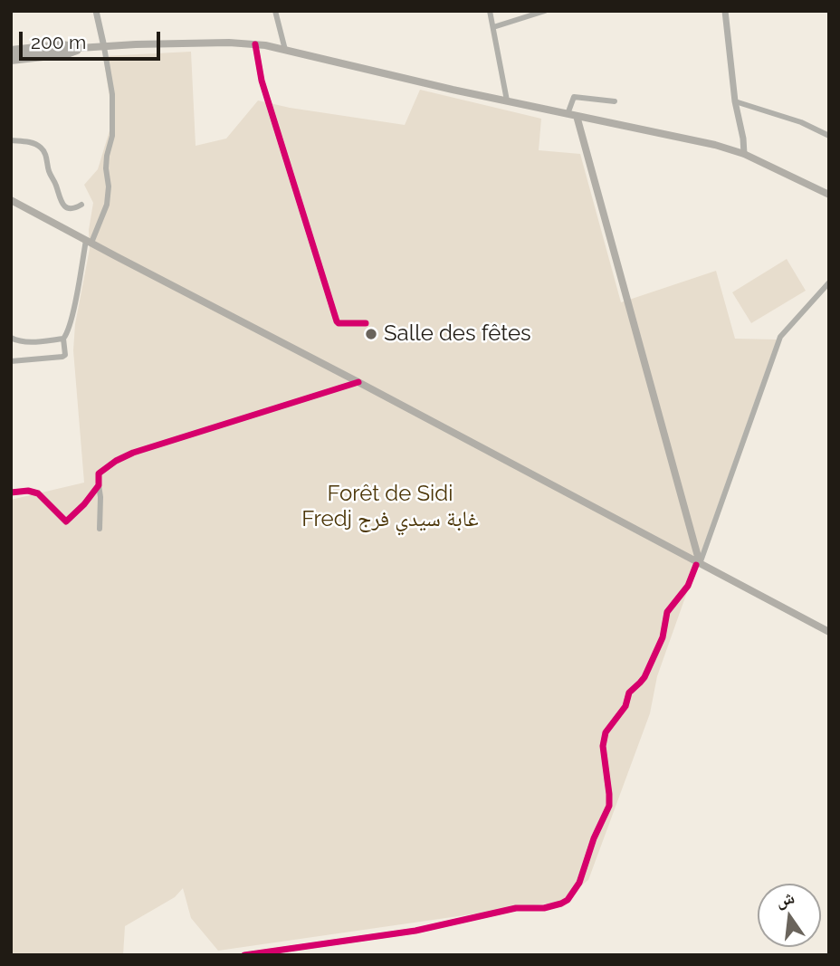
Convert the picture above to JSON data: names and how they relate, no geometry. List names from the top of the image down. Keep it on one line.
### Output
{"parks":["Forêt de Sidi Fredj غابة سيدي فرج"],"places":["Salle des fêtes"],"scale_bar":"200 m","north":"top"}
